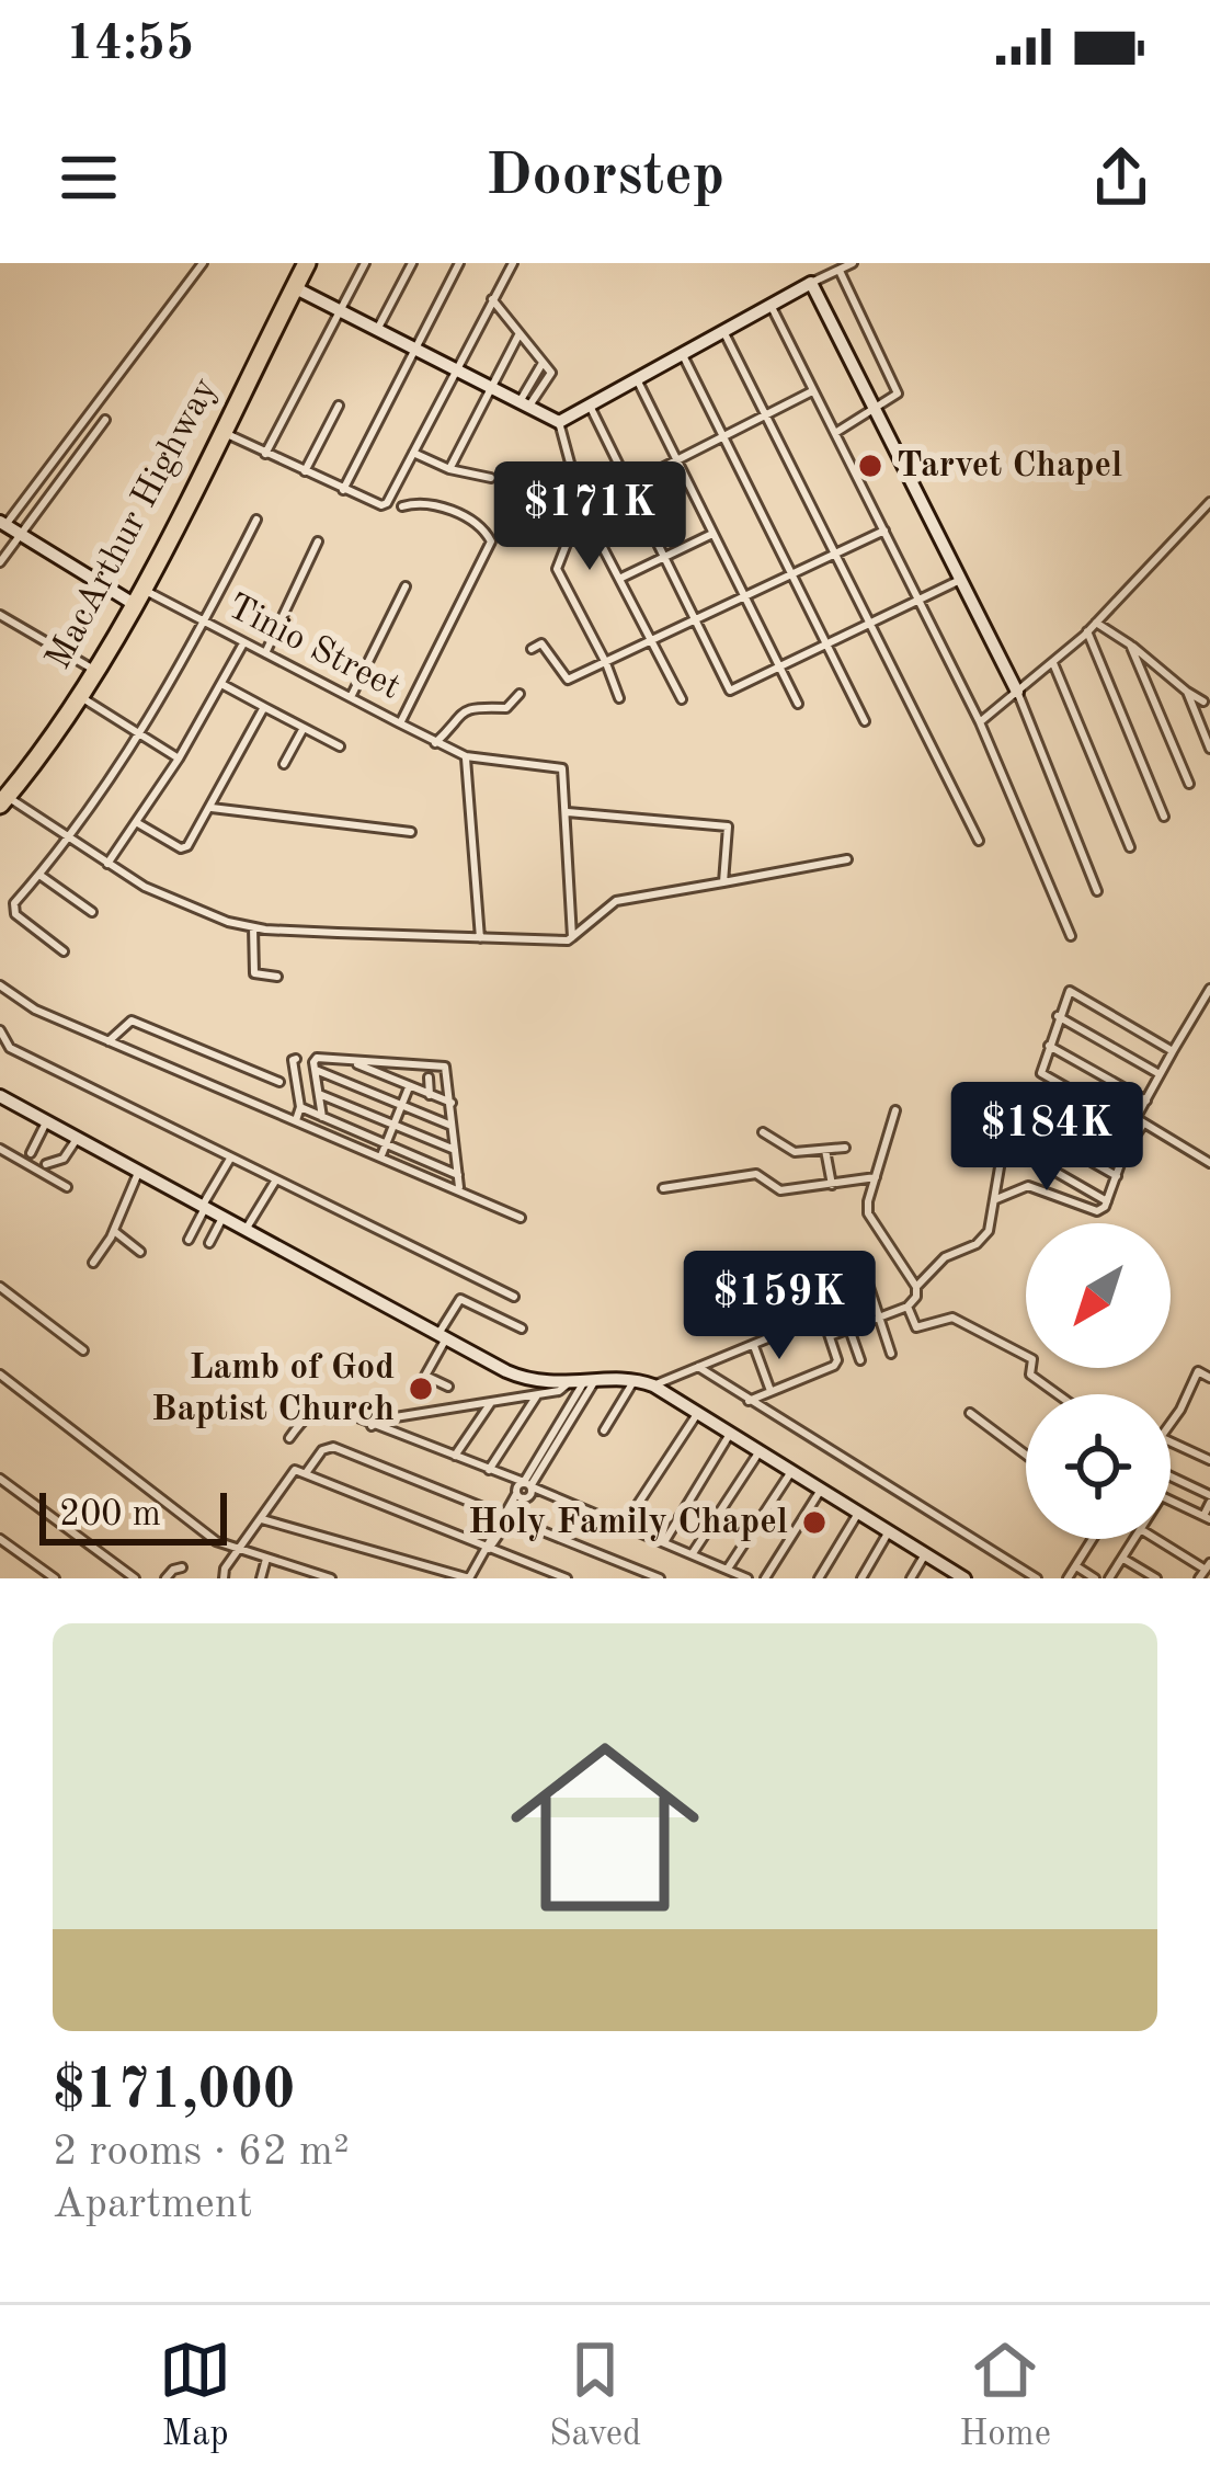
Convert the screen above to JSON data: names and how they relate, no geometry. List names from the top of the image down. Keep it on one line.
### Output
{"streets":{"highway":["MacArthur Highway"],"street":["Tinio Street"]},"crossings":[["MacArthur Highway","Tinio Street"]],"places":["Tarvet Chapel","Lamb of God Baptist Church","Holy Family Chapel"],"scale_bar":"200 m","north":"bottom left","page":{"status":"14:55","header":"Doorstep","price":["$171K","$184K","$159K"],"scale":"200 m","list":[{"name":"$171,000","note":"2 rooms · 62 m² · Apartment"}],"tabs":["Map","Saved","Home"]}}
